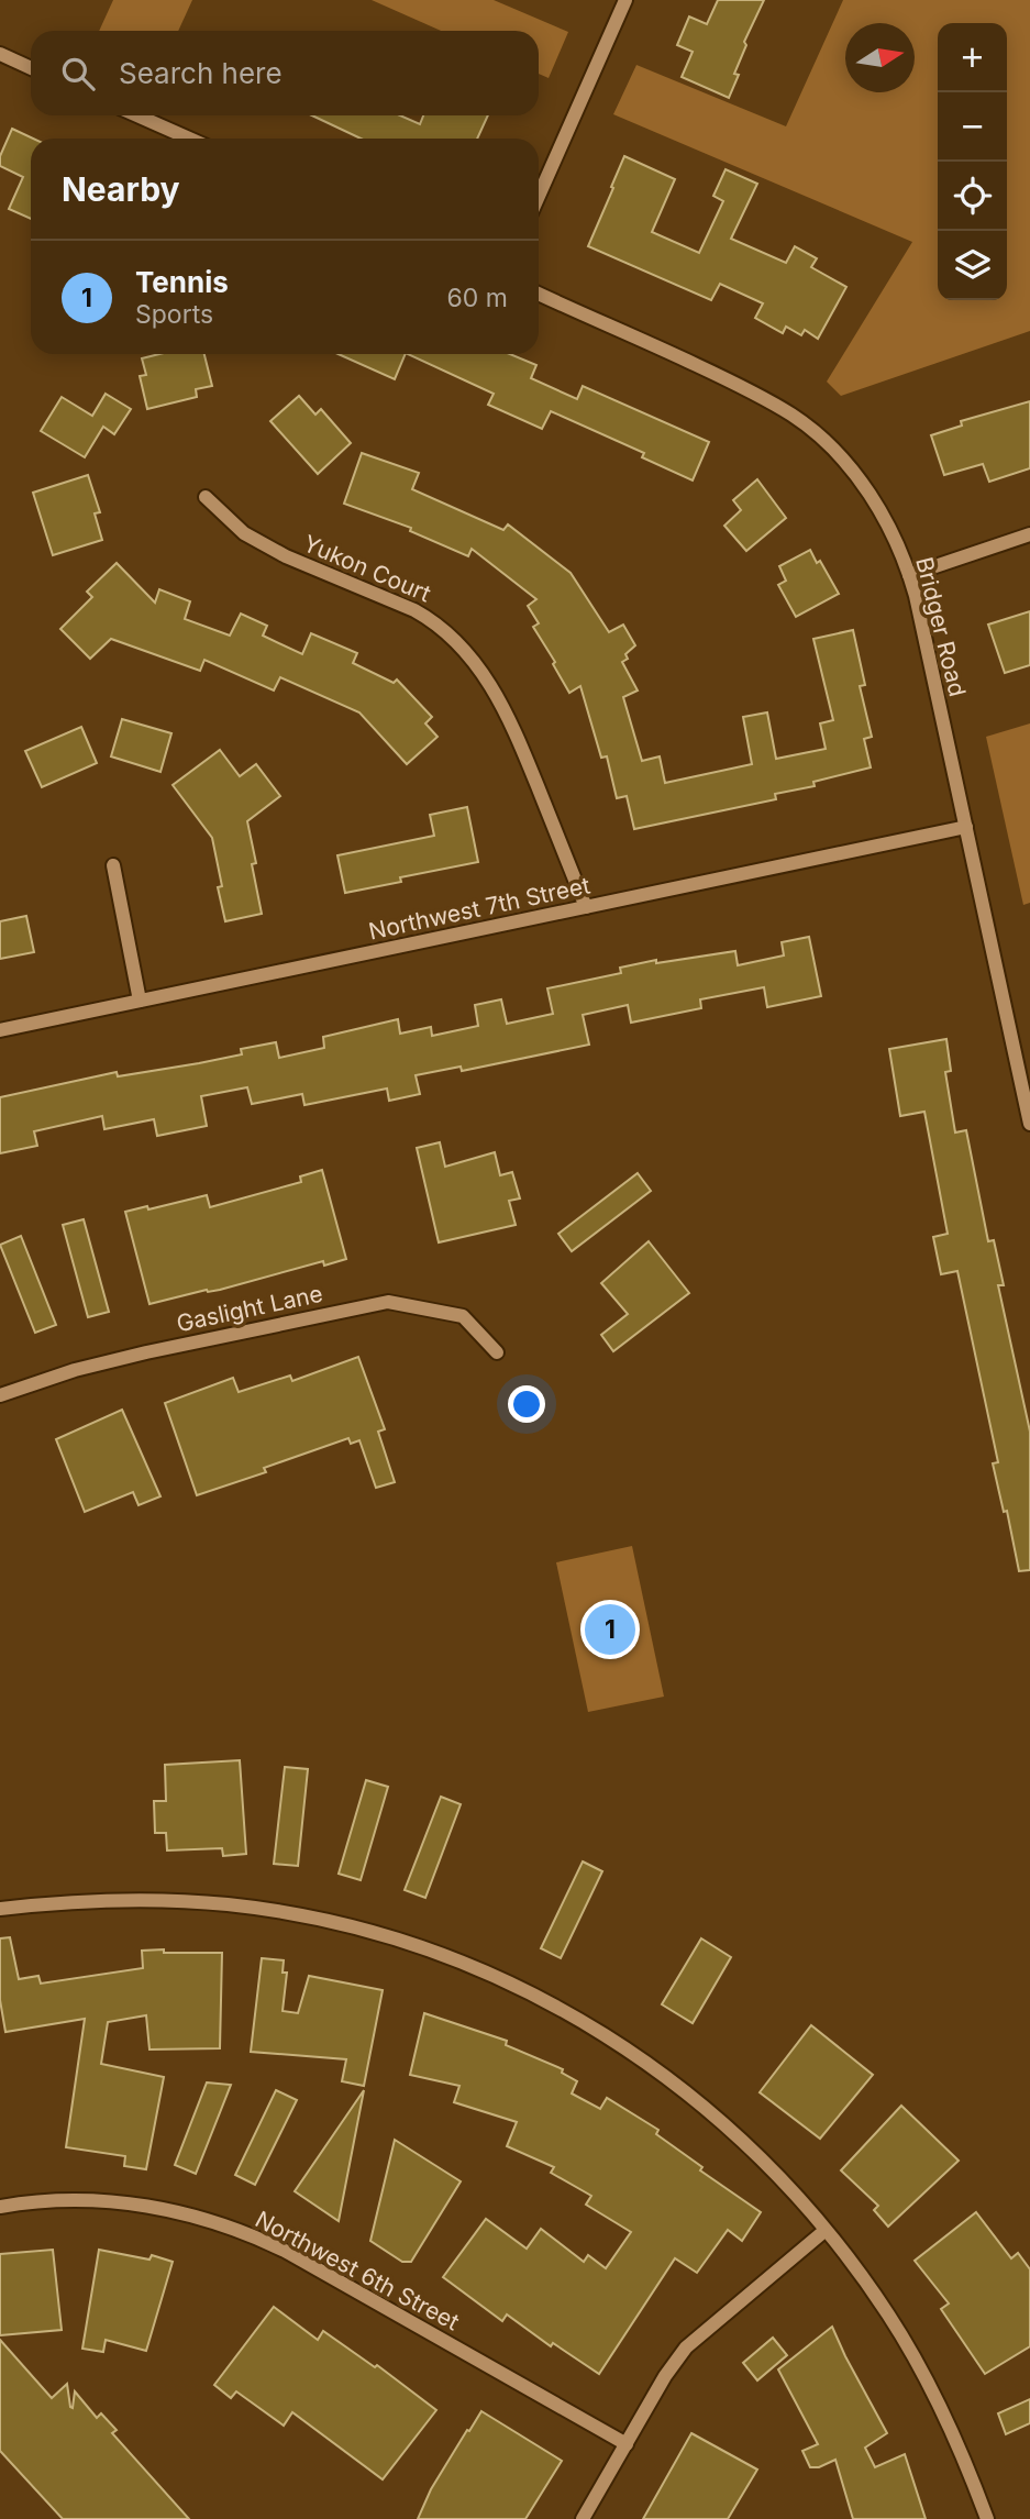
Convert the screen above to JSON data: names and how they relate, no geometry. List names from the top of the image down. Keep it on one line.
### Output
{"streets":{"street":["Yukon Court","Bridger Road","Northwest 7th Street","Gaslight Lane","Northwest 6th Street"]},"crossings":[["Yukon Court","Northwest 7th Street"],["Bridger Road","Northwest 7th Street"]],"north":"right","page":{"map_buttons":["+","−"],"search":"Search here","heading":"Nearby","list":[{"mark":"1","name":"Tennis","note":"Sports","value":"60 m"}],"pins":"1"}}
